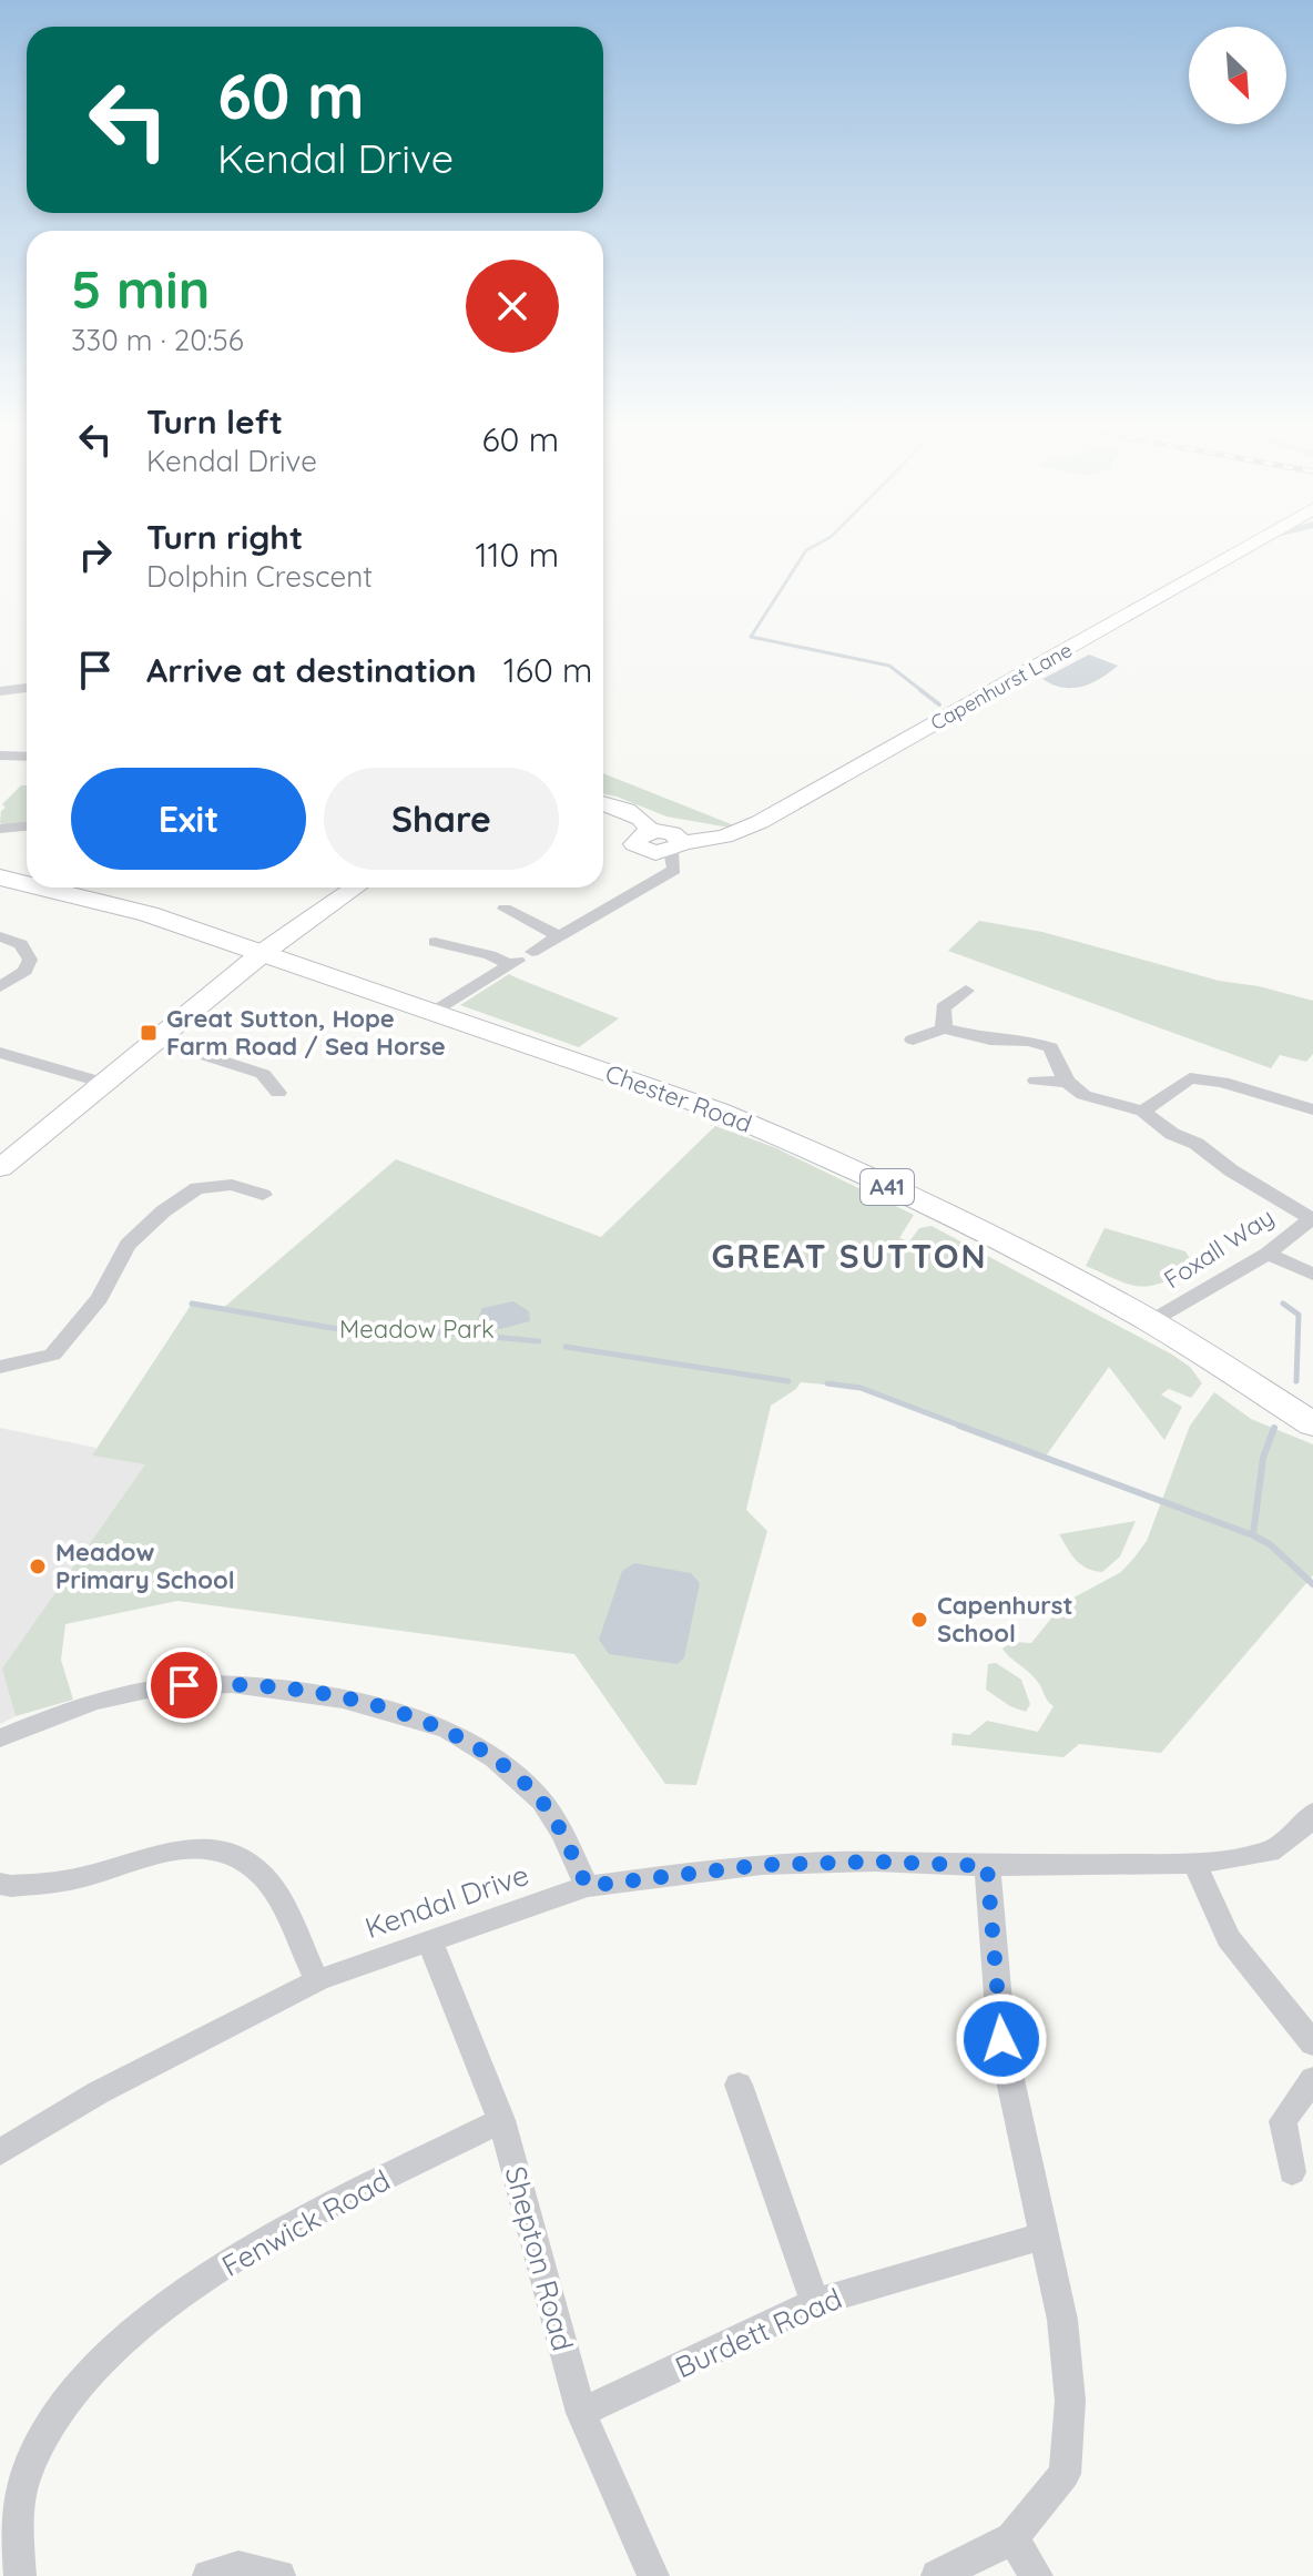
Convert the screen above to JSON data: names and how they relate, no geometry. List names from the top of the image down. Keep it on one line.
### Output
{"streets":{"main road":["Chester Road","A41"],"street":["Capenhurst Lane","Foxall Way","Kendal Drive","Fenwick Road","Shepton Road","Burdett Road"]},"crossings":[["Chester Road","Foxall Way"],["Kendal Drive","Shepton Road"],["Fenwick Road","Shepton Road"],["Shepton Road","Burdett Road"]],"districts":["GREAT SUTTON"],"parks":["Meadow Park"],"places":{"transit":["Great Sutton, Hope Farm Road / Sea Horse"],"other":["Meadow Primary School","Capenhurst School"]},"north":"bottom right","page":{"turn":["60 m","Kendal Drive"],"heading":["5 min","330 m · 20:56"],"list":[{"name":"Turn left","note":"Kendal Drive","value":"60 m"},{"name":"Turn right","note":"Dolphin Crescent","value":"110 m"},{"name":"Arrive at destination","value":"160 m"}],"buttons":["Exit","Share"]}}
